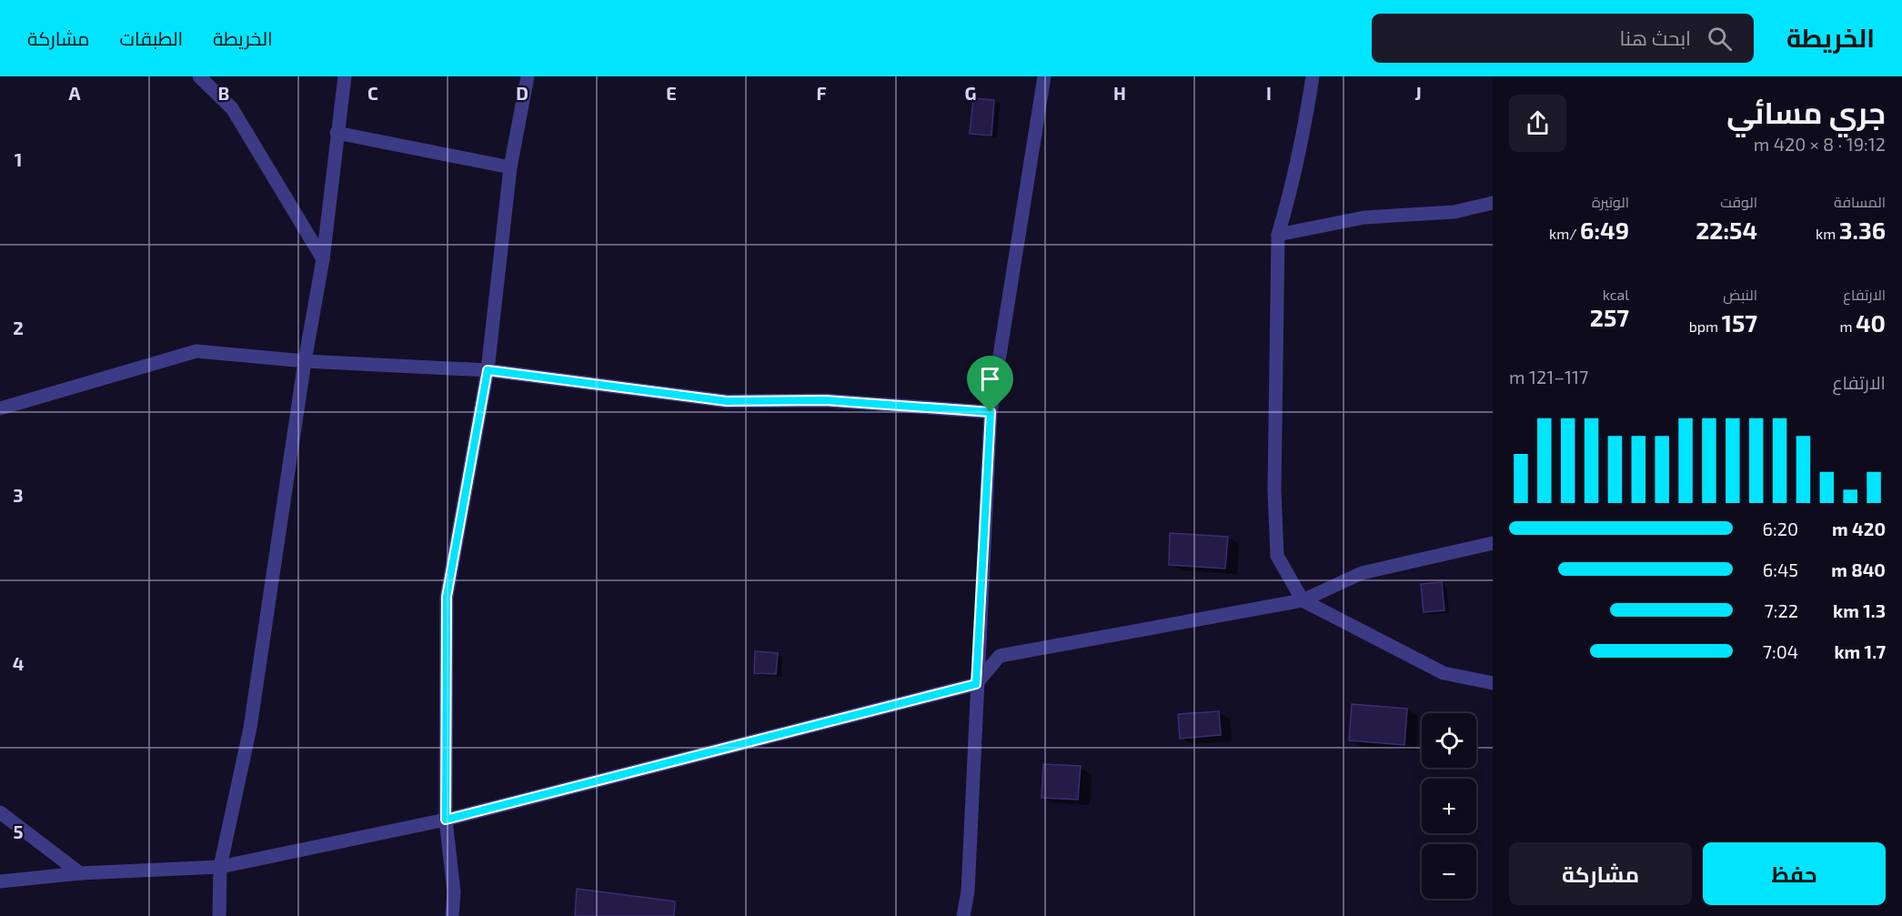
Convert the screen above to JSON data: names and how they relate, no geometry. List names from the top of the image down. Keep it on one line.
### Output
{"page":{"header":"الخريطة","search":"ابحث هنا","nav":["الخريطة","الطبقات","مشاركة"],"heading":["جري مسائي","19:12 · 8 × 420 m"],"stats":[["المسافة","3.36 km"],["الوقت","22:54"],["الوتيرة","6:49 /km"],["الارتفاع","40 m"],["النبض","157 bpm"],["kcal","257"]],"chart":["الارتفاع","117–121 m"],"list":[{"name":"420 m","note":"6:20"},{"name":"840 m","note":"6:45"},{"name":"1.3 km","note":"7:22"},{"name":"1.7 km","note":"7:04"}],"map_buttons":["+","−"],"buttons":["حفظ","مشاركة"]},"grid":{"columns":["A","B","C","D","E","F","G","H","I","J"],"rows":["1","2","3","4","5"]}}
